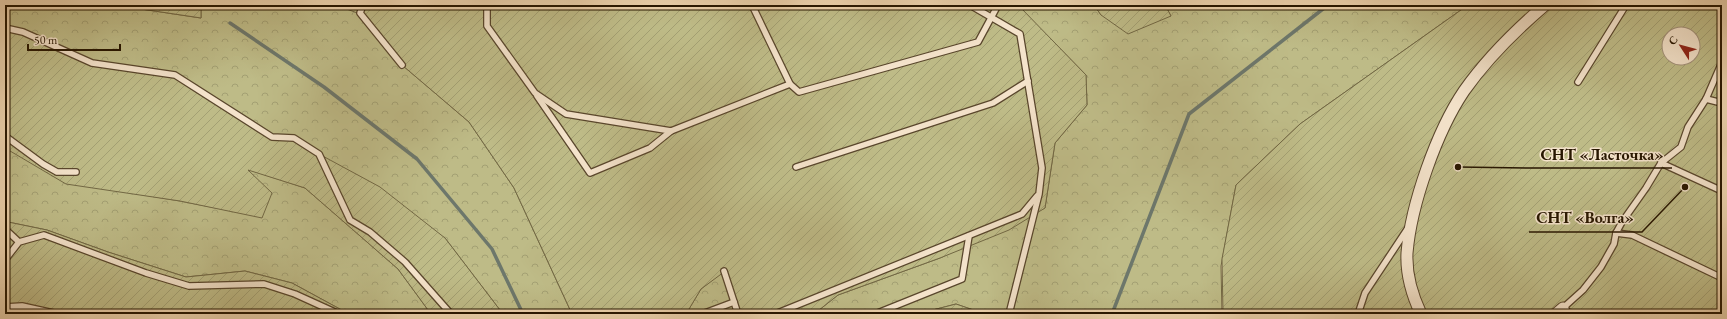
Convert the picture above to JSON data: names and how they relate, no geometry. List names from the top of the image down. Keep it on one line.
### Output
{"places":["СНТ «Ласточка»","СНТ «Волга»"],"scale_bar":"50 m","north":"top left"}
